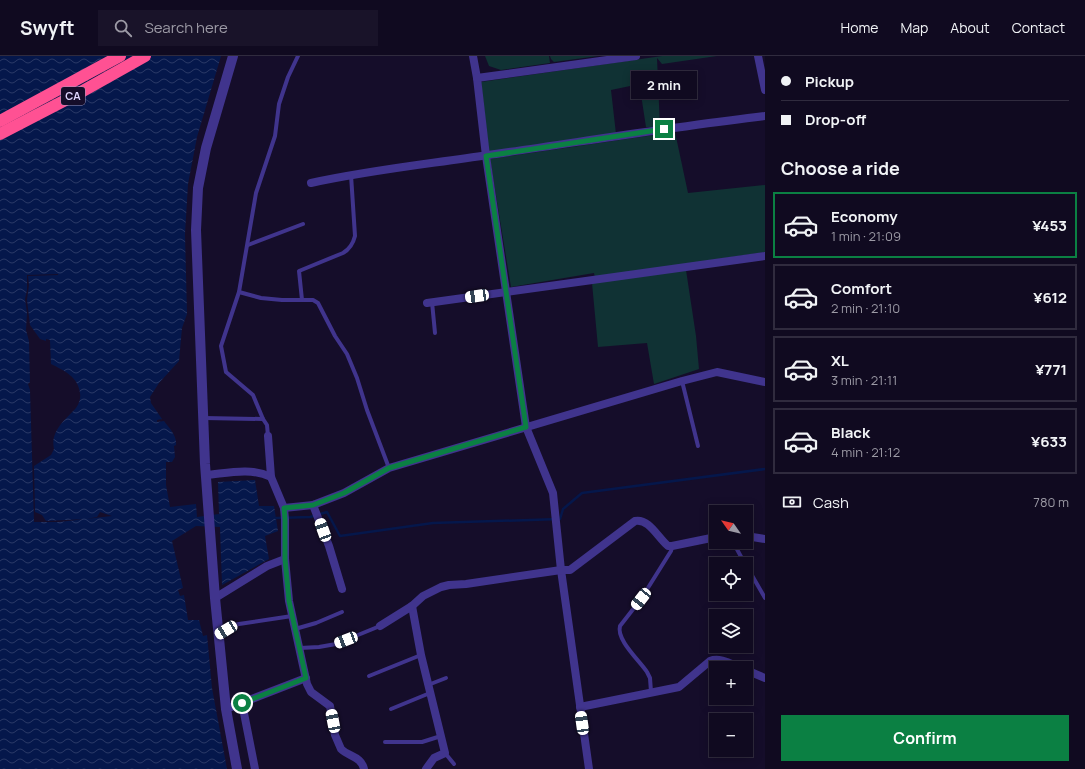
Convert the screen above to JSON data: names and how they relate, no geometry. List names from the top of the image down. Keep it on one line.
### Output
{"streets":{"highway":["CA"]},"north":"top left","page":{"header":"Swyft","search":"Search here","nav":["Home","Map","About","Contact"],"banner":["Pickup","Drop-off"],"bubble":"2 min","heading":"Choose a ride","list":[{"name":"Economy","note":"1 min · 21:09","value":"¥453"},{"name":"Comfort","note":"2 min · 21:10","value":"¥612"},{"name":"XL","note":"3 min · 21:11","value":"¥771"},{"name":"Black","note":"4 min · 21:12","value":"¥633"}],"pay":["Cash","780 m"],"map_buttons":["+","−"],"buttons":"Confirm"}}
